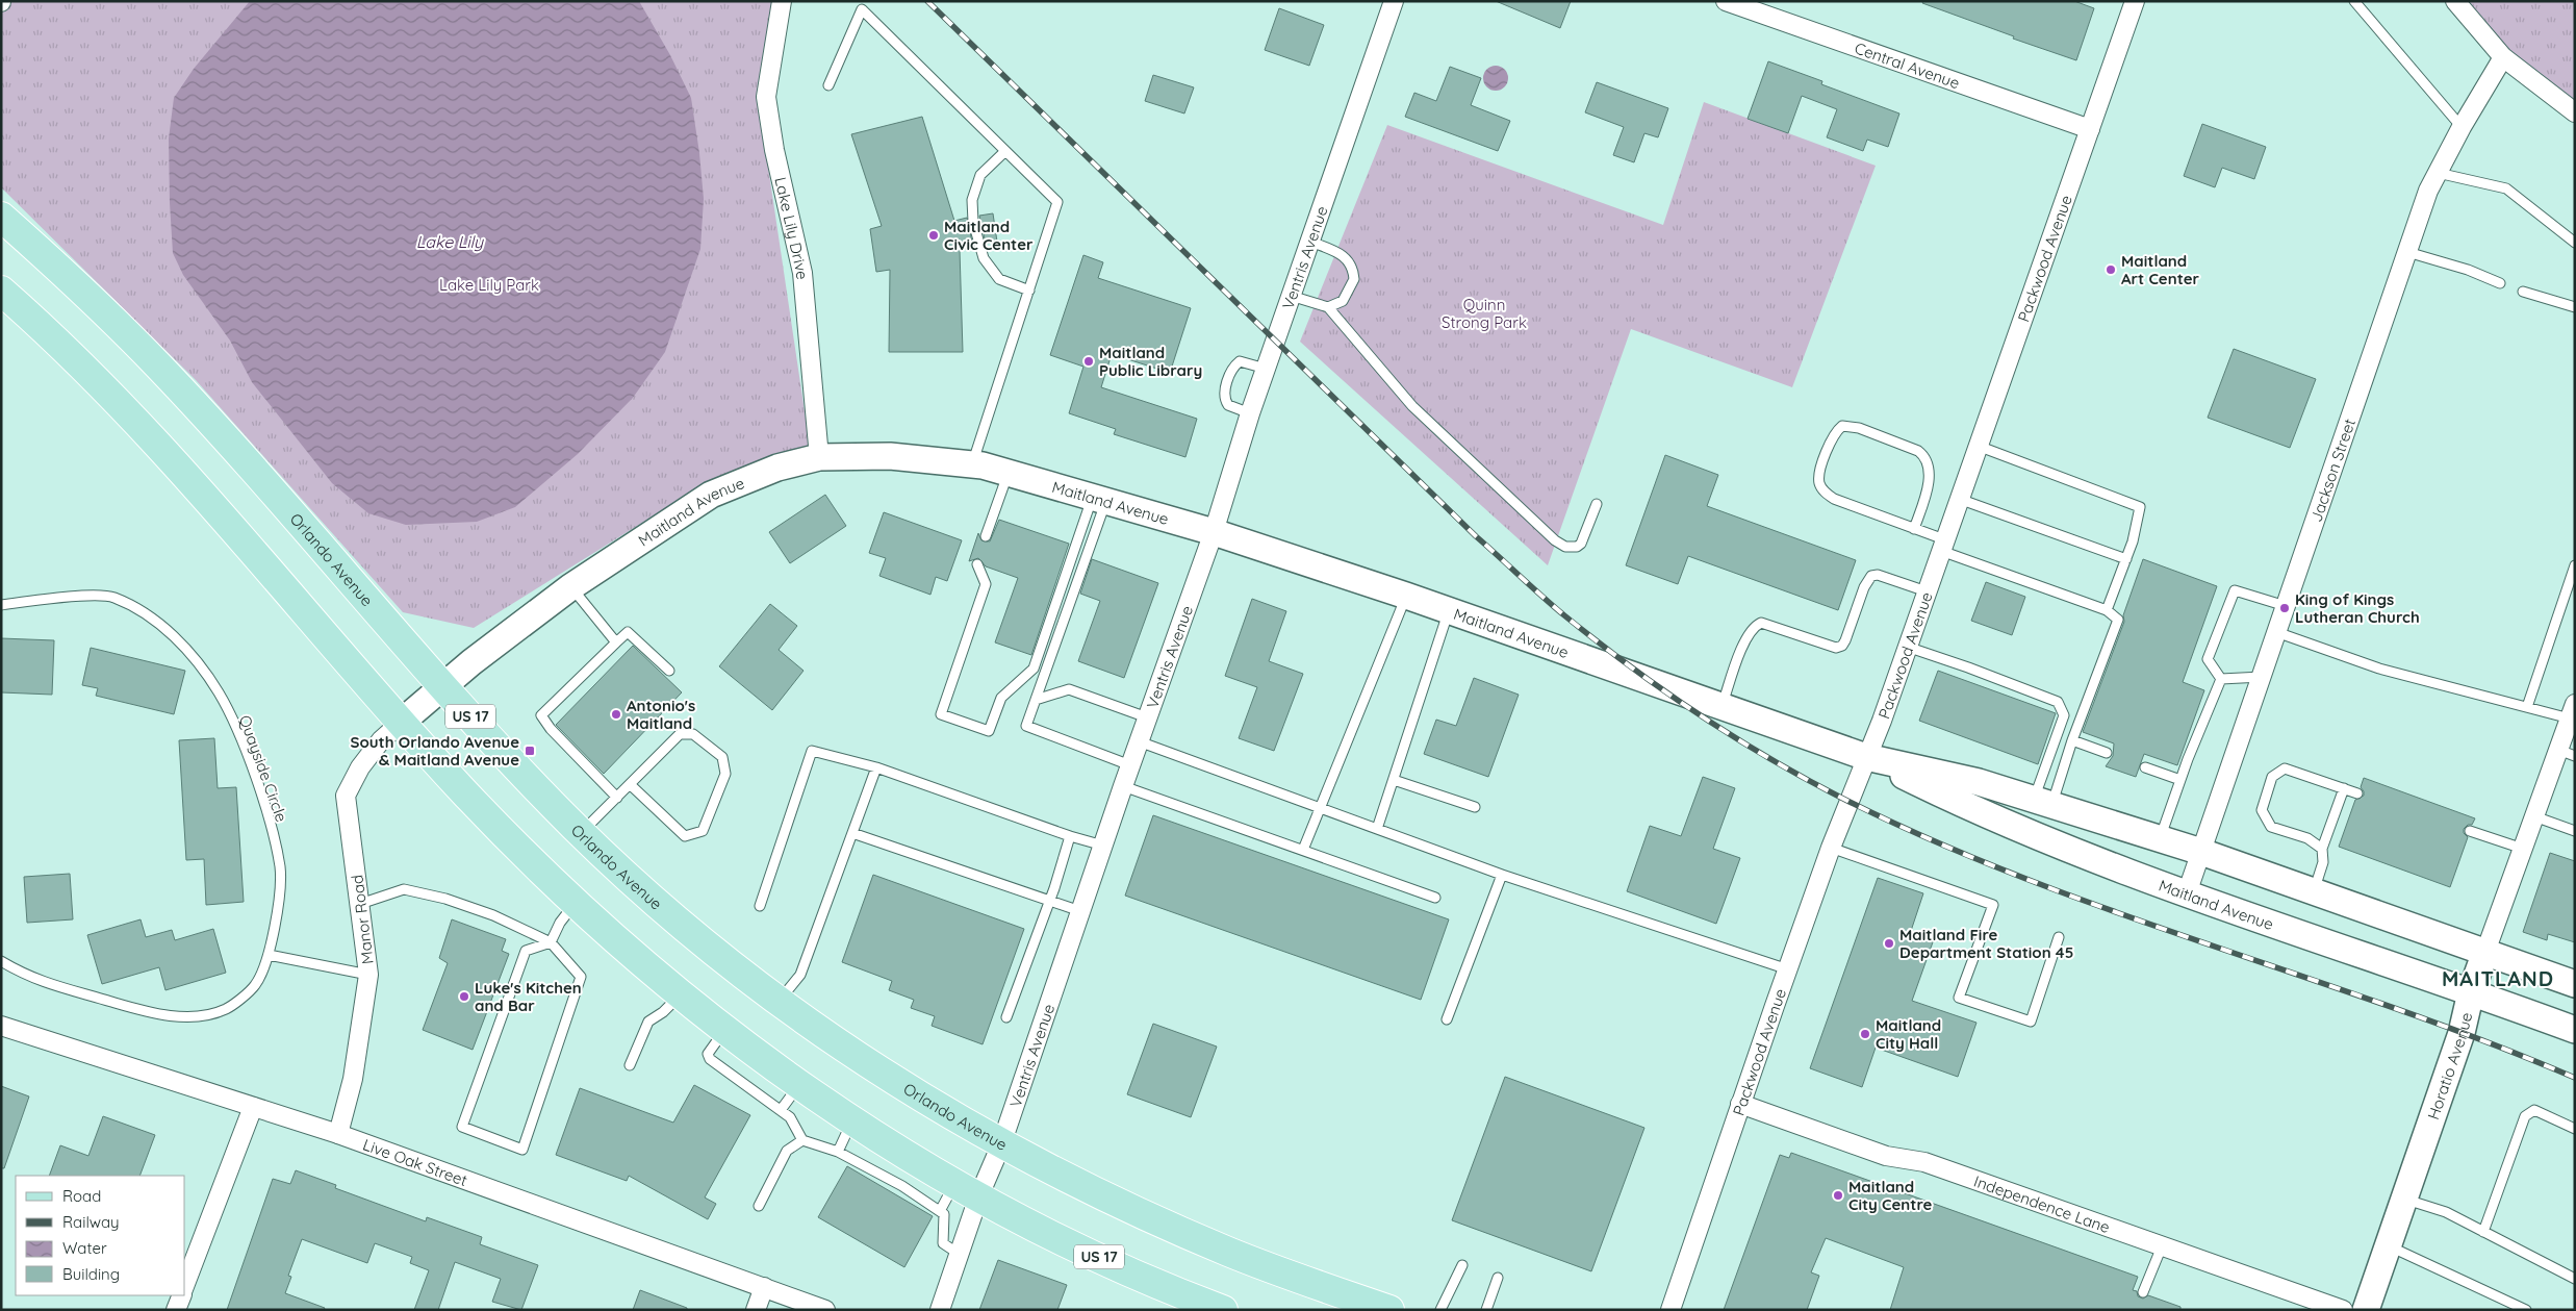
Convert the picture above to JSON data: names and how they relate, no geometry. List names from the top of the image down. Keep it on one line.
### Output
{"streets":{"main road":["Maitland Avenue","Orlando Avenue","US 17","Horatio Avenue"],"street":["Central Avenue","Lake Lily Drive","Ventris Avenue","Packwood Avenue","Jackson Street","Manor Road","Live Oak Street","Independence Lane"],"lane":["Quayside Circle"]},"crossings":[["Central Avenue","Packwood Avenue"],["Lake Lily Drive","Maitland Avenue"],["Ventris Avenue","Maitland Avenue"],["Ventris Avenue","Orlando Avenue"],["Ventris Avenue","US 17"],["Packwood Avenue","Maitland Avenue"],["Packwood Avenue","Independence Lane"],["Jackson Street","Maitland Avenue"],["Maitland Avenue","Orlando Avenue"],["Maitland Avenue","US 17"],["Maitland Avenue","Manor Road"],["Maitland Avenue","Horatio Avenue"],["US 17","Manor Road"],["Manor Road","Live Oak Street"]],"districts":["MAITLAND"],"water":["Lake Lily"],"parks":["Lake Lily Park","Quinn Strong Park"],"places":{"other":["Maitland Civic Center","Maitland Art Center","Maitland Public Library","King of Kings Lutheran Church","Antonio's Maitland","Maitland Fire Department Station 45","Luke's Kitchen and Bar","Maitland City Hall","Maitland City Centre"],"transit":["South Orlando Avenue & Maitland Avenue"]},"legend":["Road","Railway","Water","Building"]}
